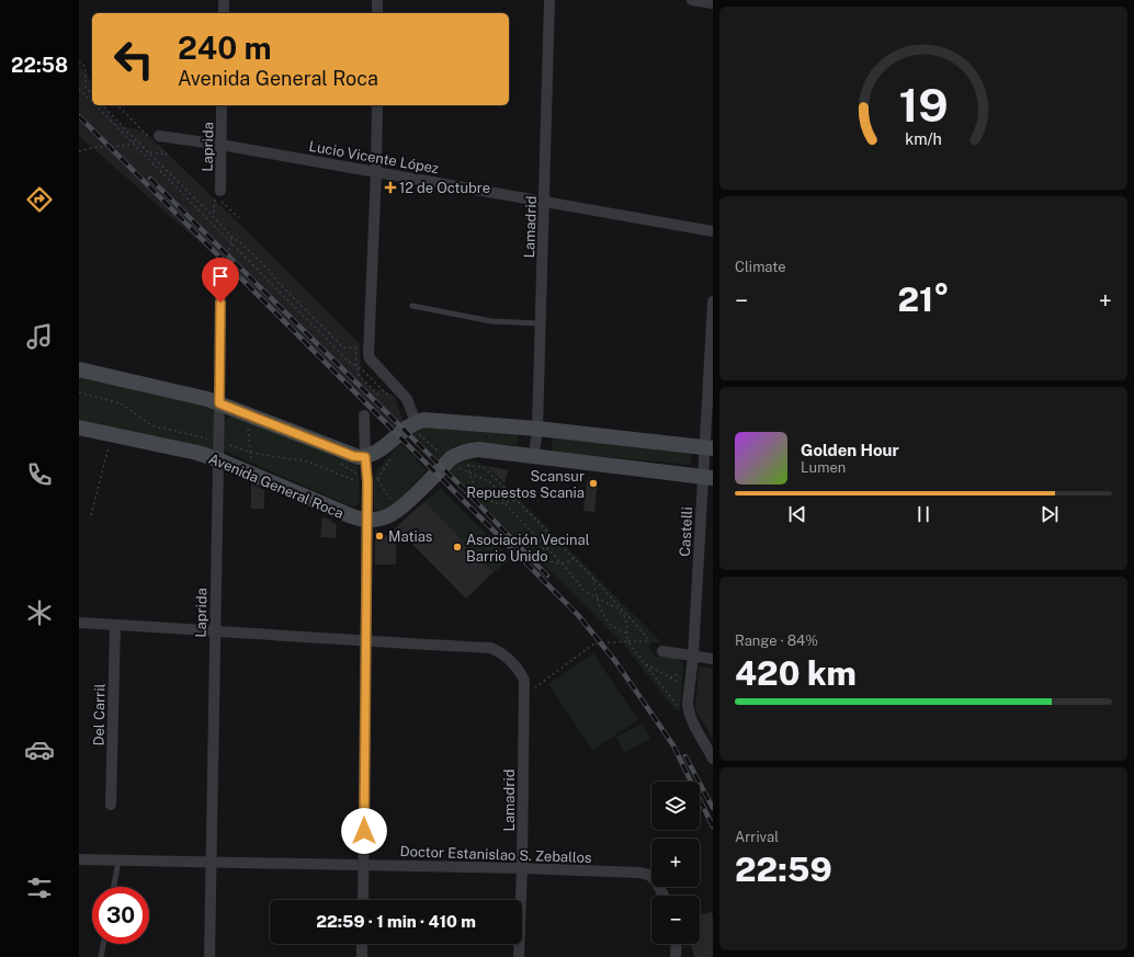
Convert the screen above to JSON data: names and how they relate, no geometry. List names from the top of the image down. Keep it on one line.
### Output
{"streets":{"main road":["Avenida General Roca"],"street":["Laprida","Lucio Vicente López","Lamadrid","Castelli","Del Carril","Doctor Estanislao S. Zeballos"]},"crossings":[["Laprida","Lucio Vicente López"],["Laprida","Avenida General Roca"],["Laprida","Doctor Estanislao S. Zeballos"],["Lucio Vicente López","Lamadrid"],["Lamadrid","Doctor Estanislao S. Zeballos"]],"places":{"health":["12 de Octubre"],"other":["Scansur Repuestos Scania","Matias","Asociación Vecinal Barrio Unido"]},"page":{"tabs":"22:58","turn":["240 m","Avenida General Roca"],"tile":["Climate",["Range · 84%","420 km"],["Arrival","22:59"]],"heat":["−","21°","+"],"song":["Golden Hour","Lumen"],"map_buttons":["+","−"],"limit":"30","trip":"22:59 · 1 min · 410 m","gauge":["19","km/h"]}}
